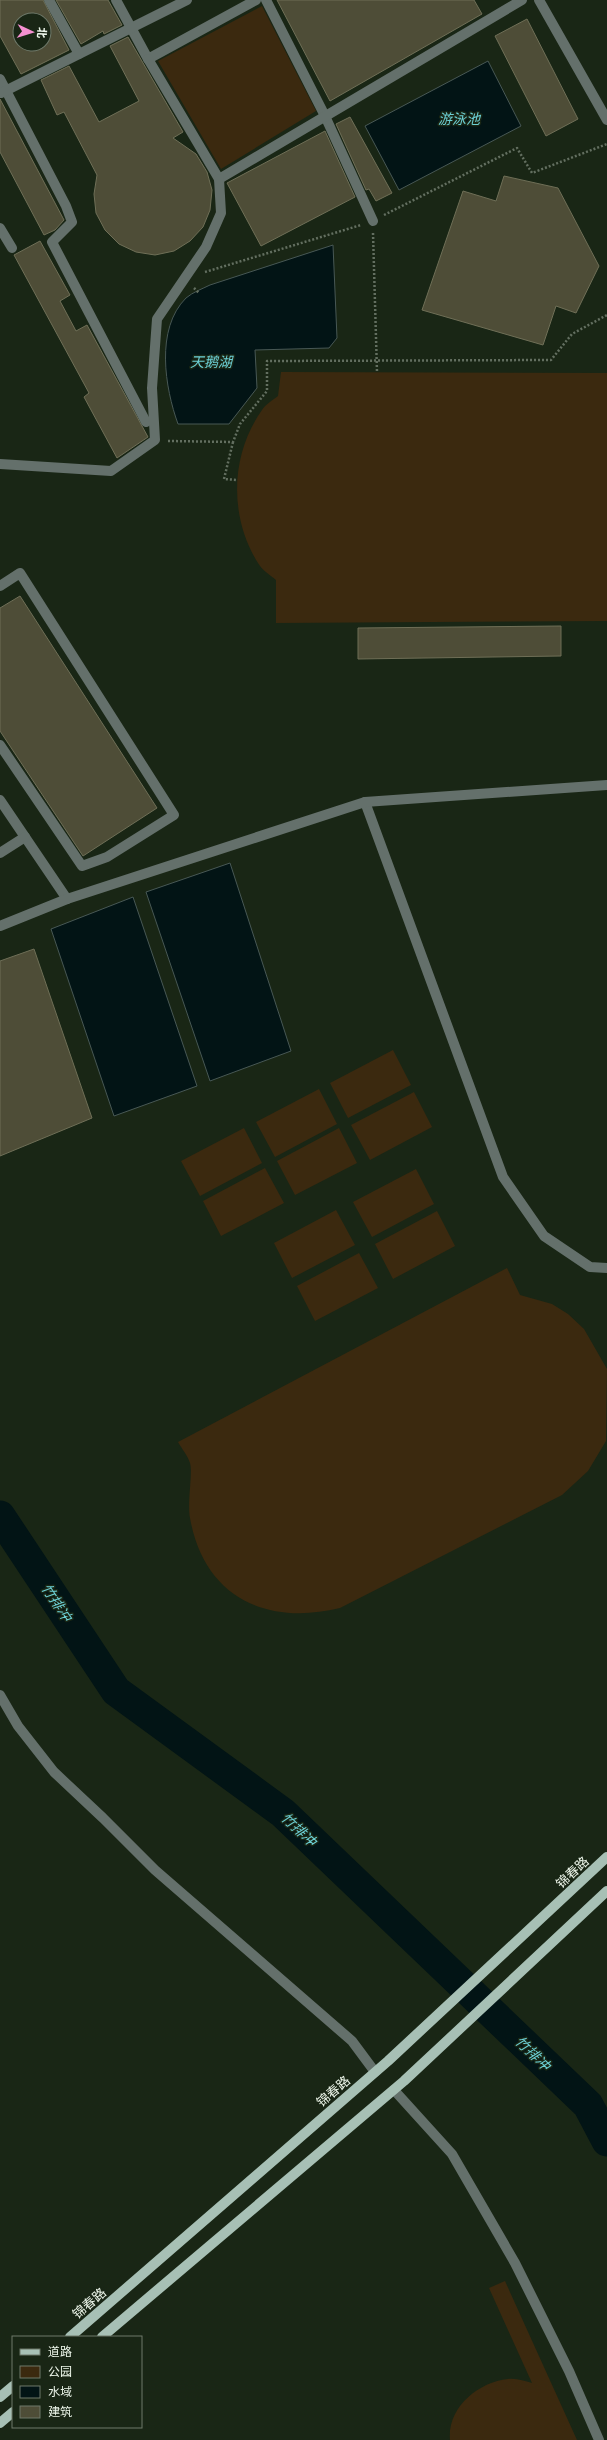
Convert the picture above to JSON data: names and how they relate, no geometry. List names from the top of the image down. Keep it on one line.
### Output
{"streets":{"main road":["锦春路"]},"water":["游泳池","天鹅湖","竹排冲"],"legend":["道路","公园","水域","建筑"],"north":"right"}
